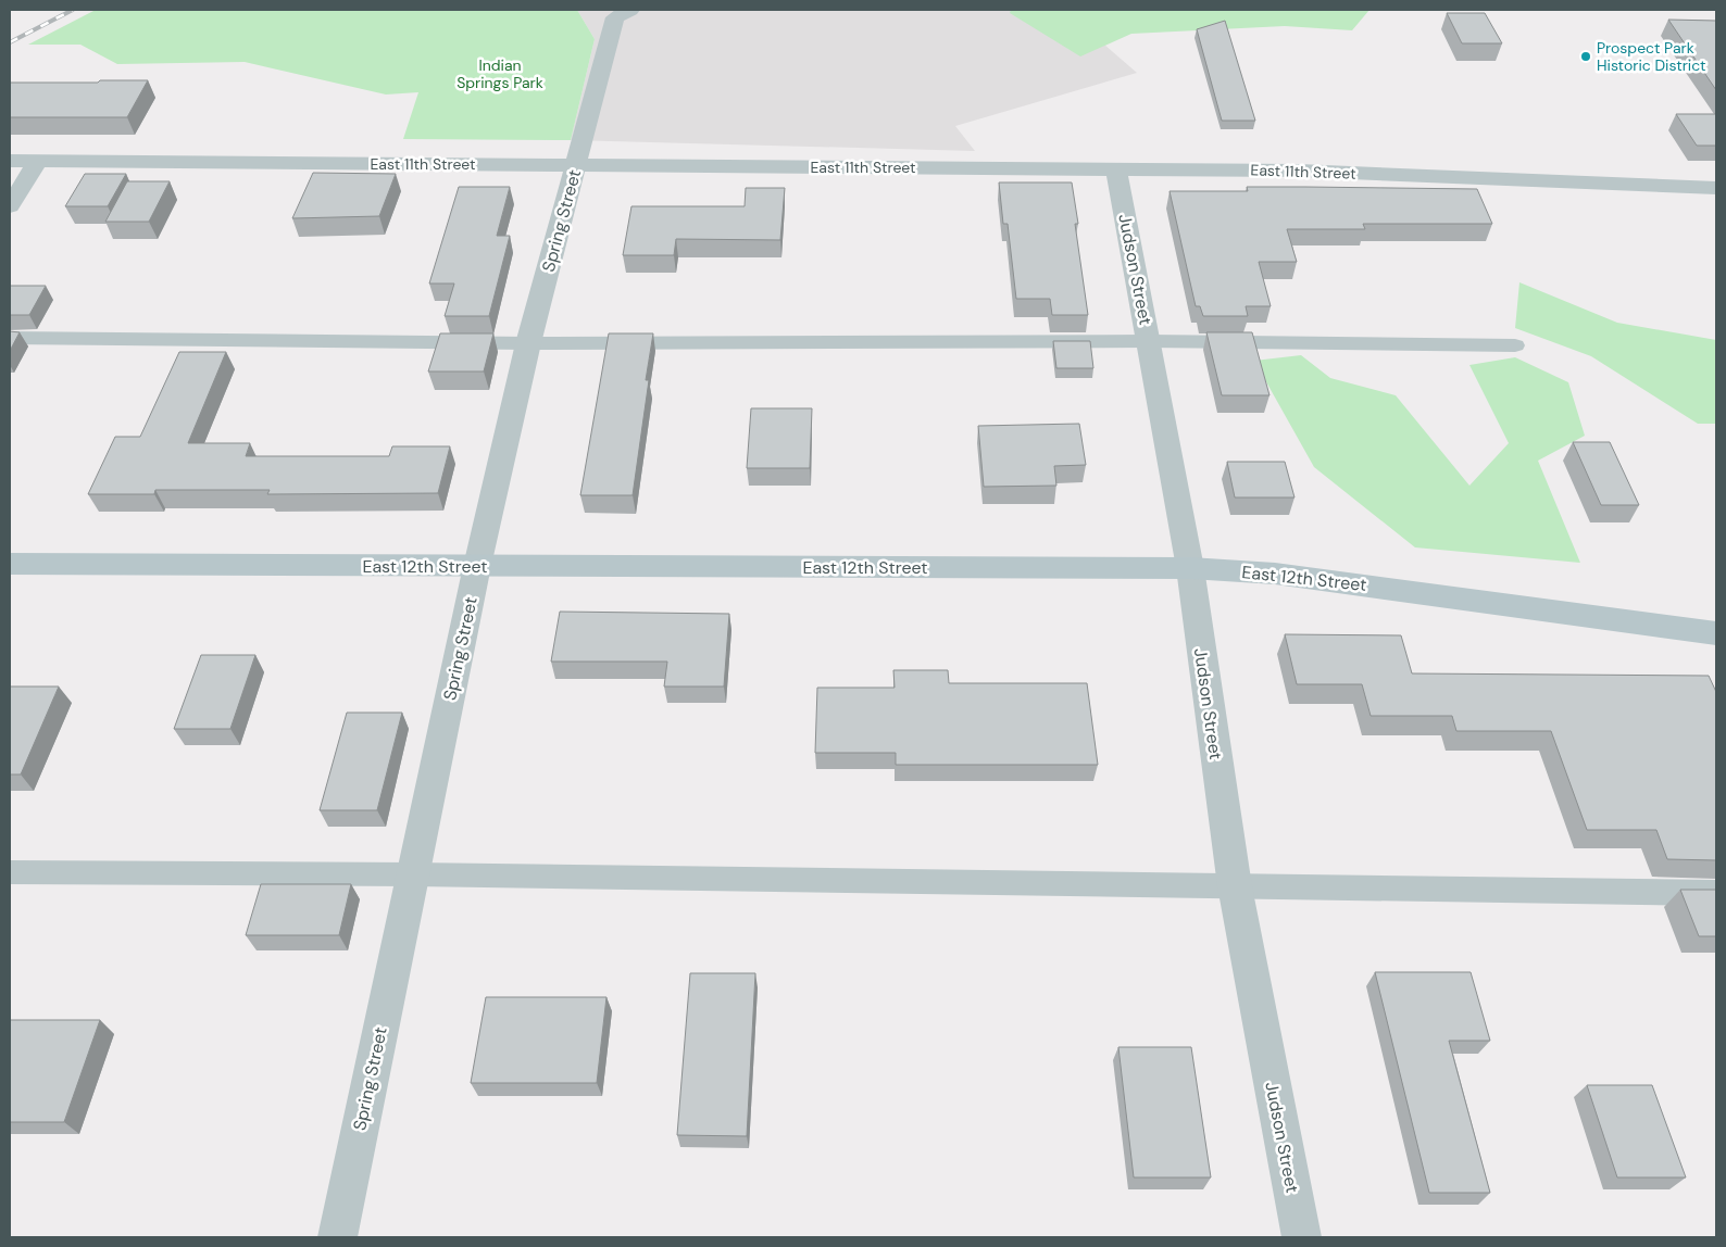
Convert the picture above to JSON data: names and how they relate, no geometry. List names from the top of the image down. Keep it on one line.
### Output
{"streets":{"street":["East 11th Street","Spring Street","Judson Street","East 12th Street"]},"crossings":[["East 11th Street","Spring Street"],["East 11th Street","Judson Street"],["Spring Street","East 12th Street"],["Judson Street","East 12th Street"]],"parks":["Indian Springs Park"],"places":["Prospect Park Historic District"]}
